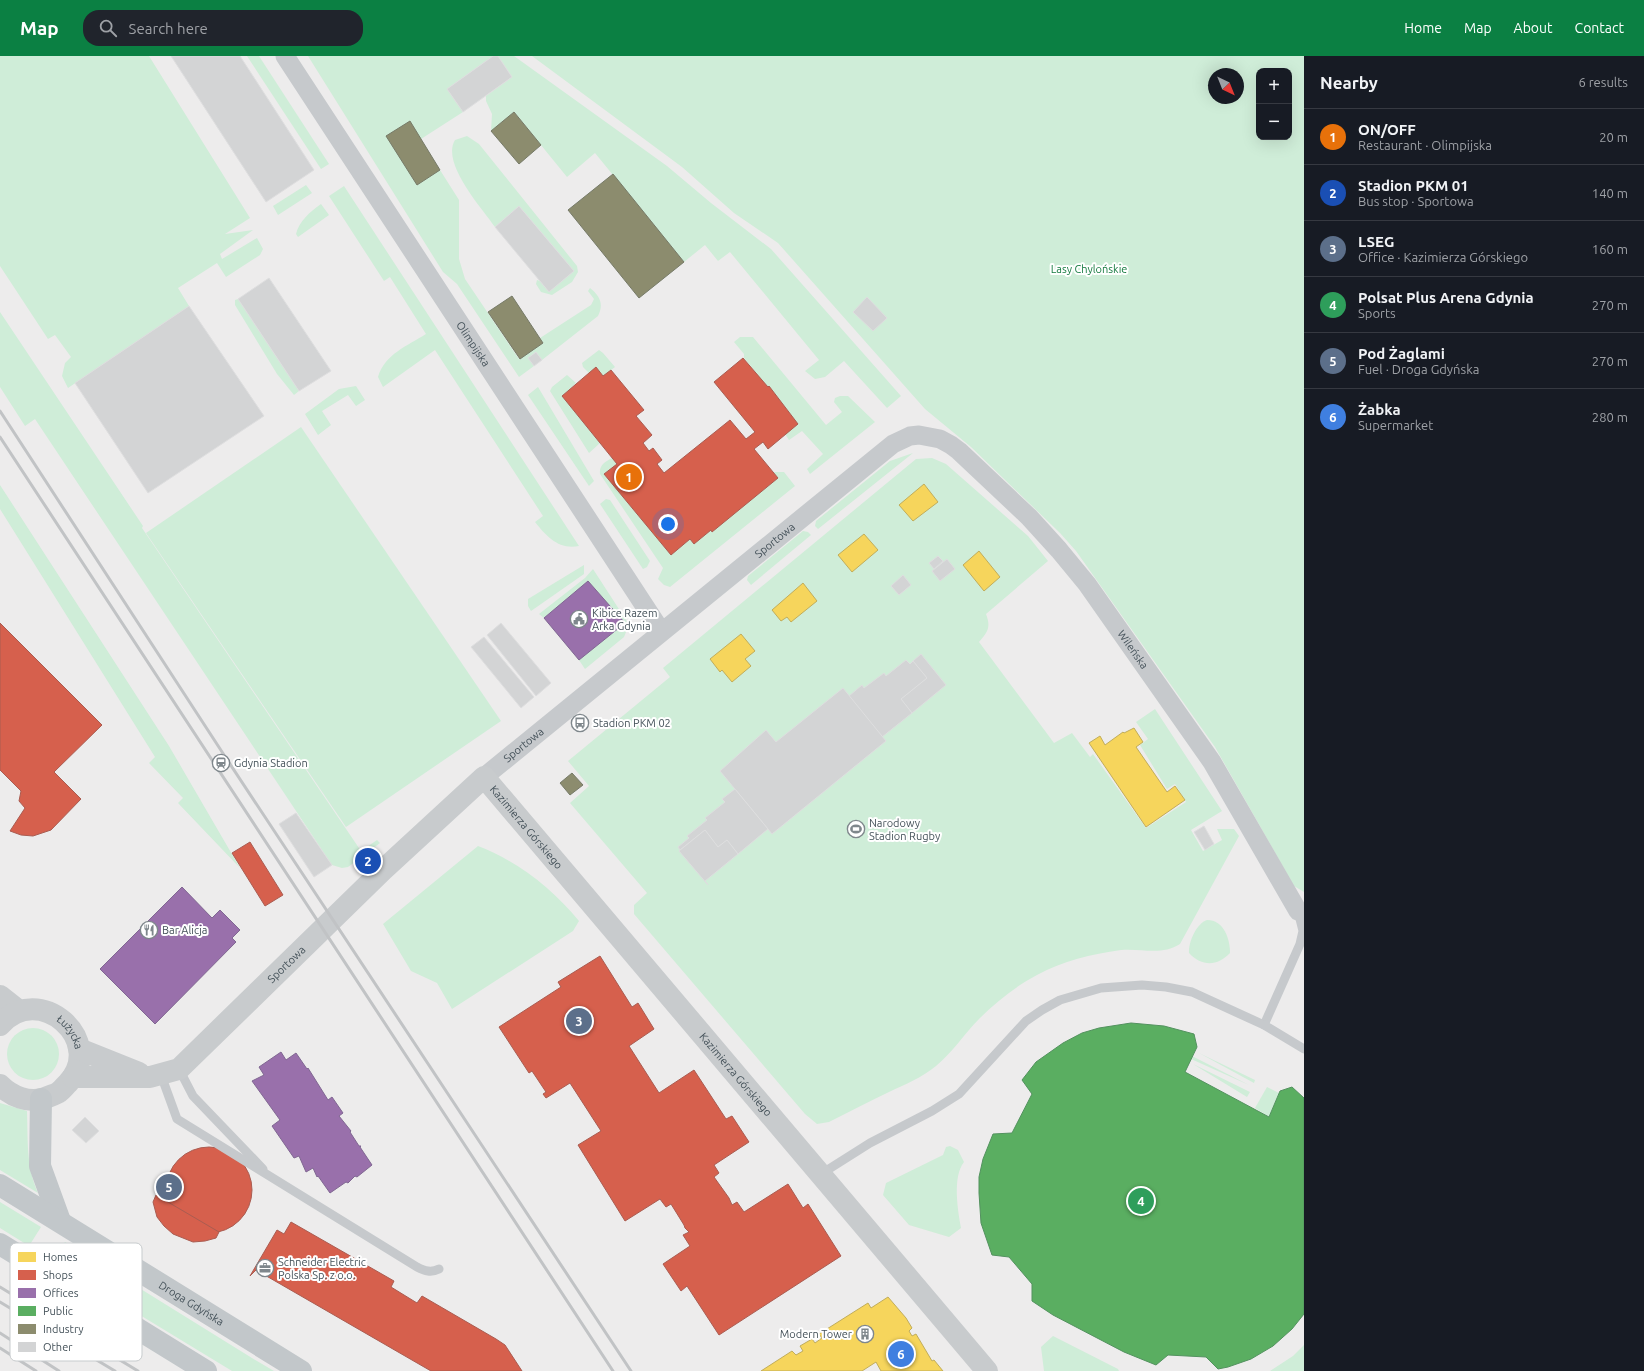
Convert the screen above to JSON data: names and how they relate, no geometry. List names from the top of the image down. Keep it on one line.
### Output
{"streets":{"main road":["Droga Gdyńska"],"street":["Olimpijska","Sportowa","Wileńska","Kazimierza Górskiego","Łużycka"]},"crossings":[["Olimpijska","Sportowa"],["Sportowa","Wileńska"],["Sportowa","Kazimierza Górskiego"]],"parks":["Lasy Chylońskie"],"places":{"public building":["Kibice Razem Arka Gdynia"],"bus stop":["Stadion PKM 02"],"station":["Gdynia Stadion"],"sports":["Narodowy Stadion Rugby"],"restaurant":["Bar Alicja"],"office":["Schneider Electric Polska Sp. z o.o."],"building":["Modern Tower"]},"legend":["Homes","Shops","Offices","Public","Industry","Other"],"north":"bottom right","page":{"header":"Map","search":"Search here","nav":["Home","Map","About","Contact"],"heading":["Nearby","6 results"],"map_buttons":["+","−"],"list":[{"mark":"1","name":"ON/OFF","note":"Restaurant · Olimpijska","value":"20 m"},{"mark":"2","name":"Stadion PKM 01","note":"Bus stop · Sportowa","value":"140 m"},{"mark":"3","name":"LSEG","note":"Office · Kazimierza Górskiego","value":"160 m"},{"mark":"4","name":"Polsat Plus Arena Gdynia","note":"Sports","value":"270 m"},{"mark":"5","name":"Pod Żaglami","note":"Fuel · Droga Gdyńska","value":"270 m"},{"mark":"6","name":"Żabka","note":"Supermarket","value":"280 m"}],"pins":["1","2","3","5","4","6"]}}
